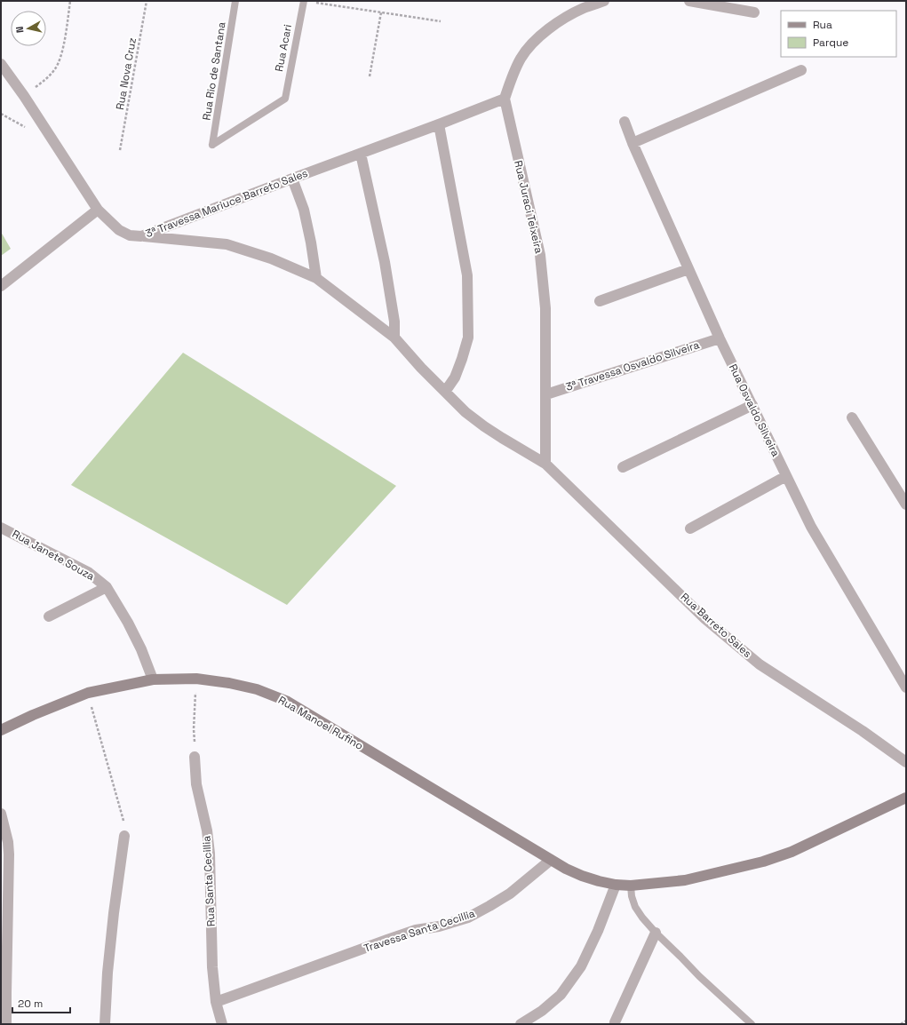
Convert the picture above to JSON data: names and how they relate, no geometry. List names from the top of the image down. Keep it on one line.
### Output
{"streets":{"main road":["Rua Manoel Rufino"],"street":["3ª Travessa Mariuce Barreto Sales","Rua Juraci Teixeira","3ª Travessa Osvaldo Silveira","Rua Osvaldo Silveira","Rua Janete Souza","Rua Barreto Sales","Rua Santa Cecillia","Travessa Santa Cecillia"],"lane":["Rua Acari","Rua Rio de Santana"],"path":["Rua Nova Cruz"]},"crossings":[["Rua Acari","Rua Rio de Santana"],["3ª Travessa Mariuce Barreto Sales","Rua Juraci Teixeira"],["3ª Travessa Mariuce Barreto Sales","Rua Barreto Sales"],["Rua Juraci Teixeira","3ª Travessa Osvaldo Silveira"],["Rua Juraci Teixeira","Rua Barreto Sales"],["3ª Travessa Osvaldo Silveira","Rua Osvaldo Silveira"],["Rua Janete Souza","Rua Manoel Rufino"],["Rua Manoel Rufino","Travessa Santa Cecillia"],["Rua Santa Cecillia","Travessa Santa Cecillia"]],"legend":["Rua","Parque"],"scale_bar":"20 m","north":"left"}
